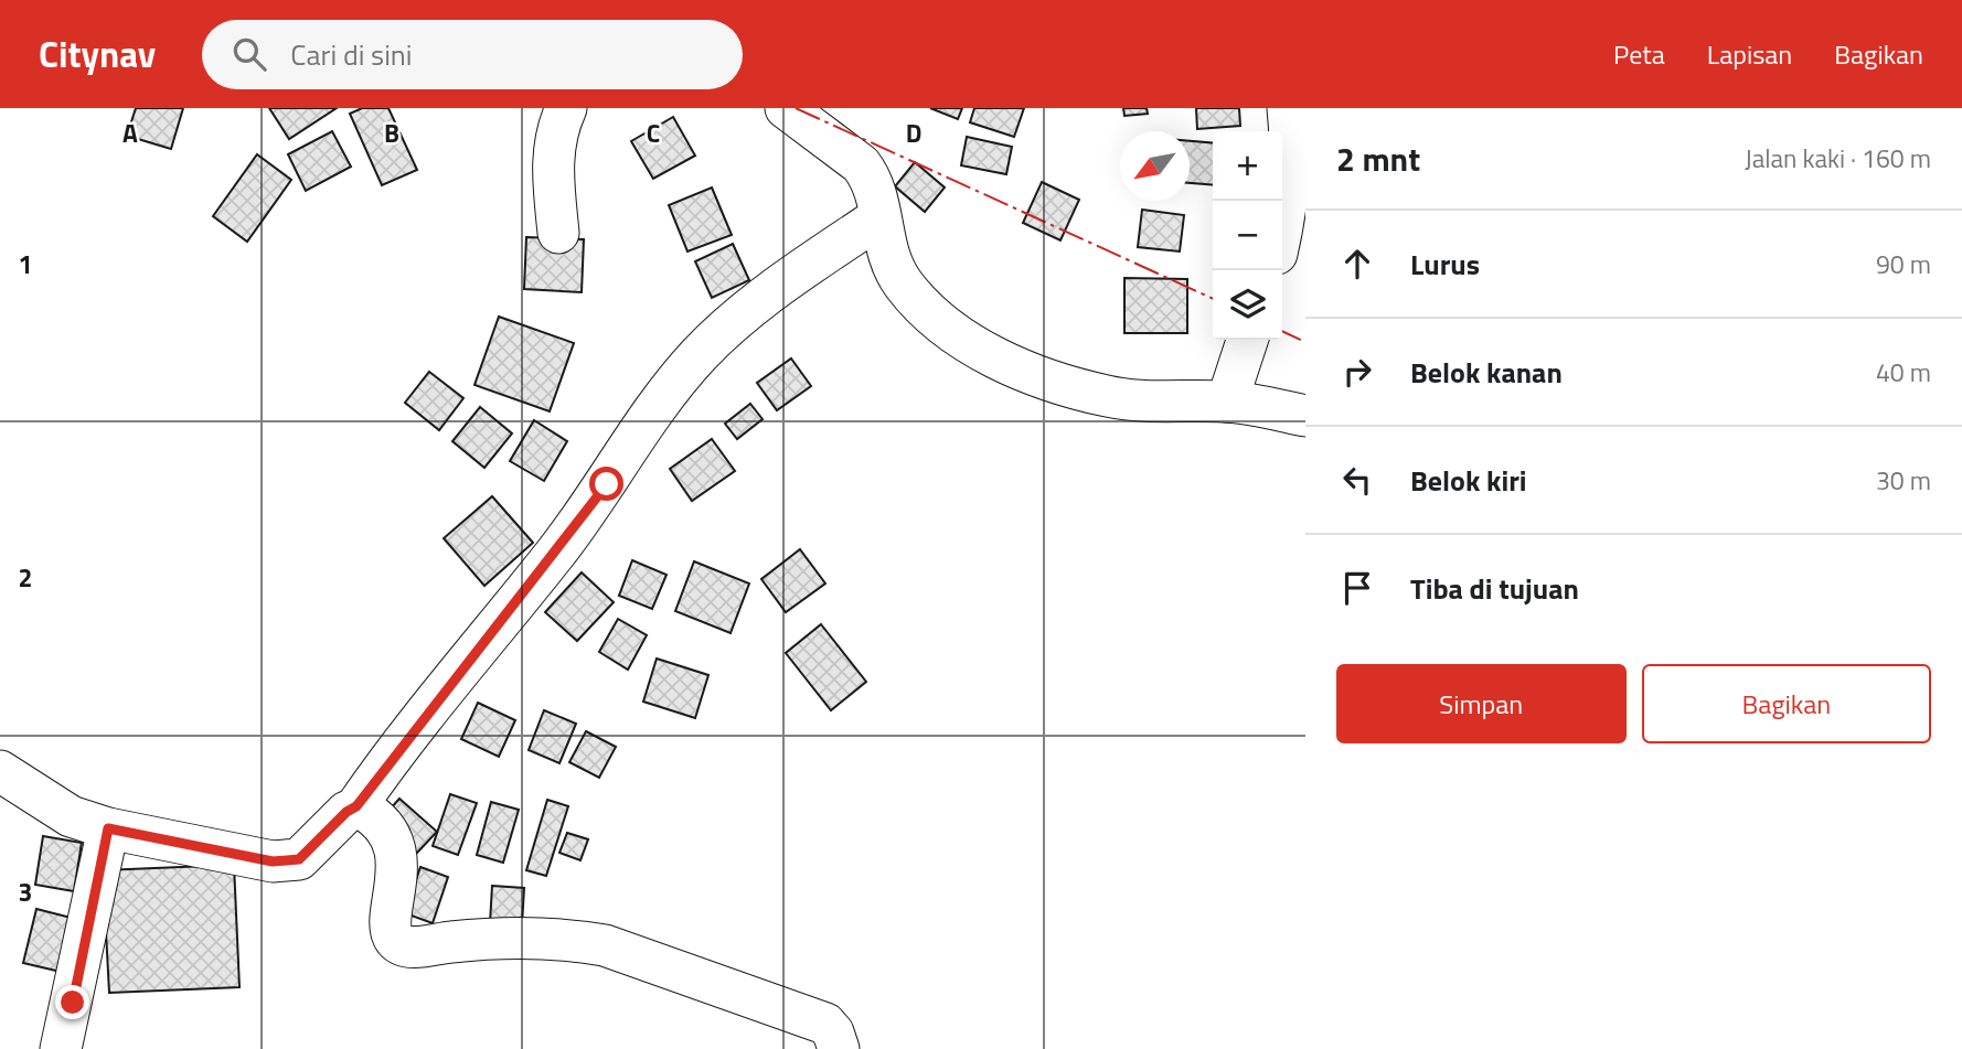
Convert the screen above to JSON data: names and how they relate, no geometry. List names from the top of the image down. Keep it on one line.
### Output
{"north":"bottom left","page":{"header":"Citynav","search":"Cari di sini","nav":["Peta","Lapisan","Bagikan"],"heading":["2 mnt","Jalan kaki · 160 m"],"map_buttons":["+","−"],"list":[["Lurus","90 m"],["Belok kanan","40 m"],["Belok kiri","30 m"],"Tiba di tujuan"],"buttons":["Simpan","Bagikan"]},"grid":{"columns":["A","B","C","D"],"rows":["1","2","3"]}}
